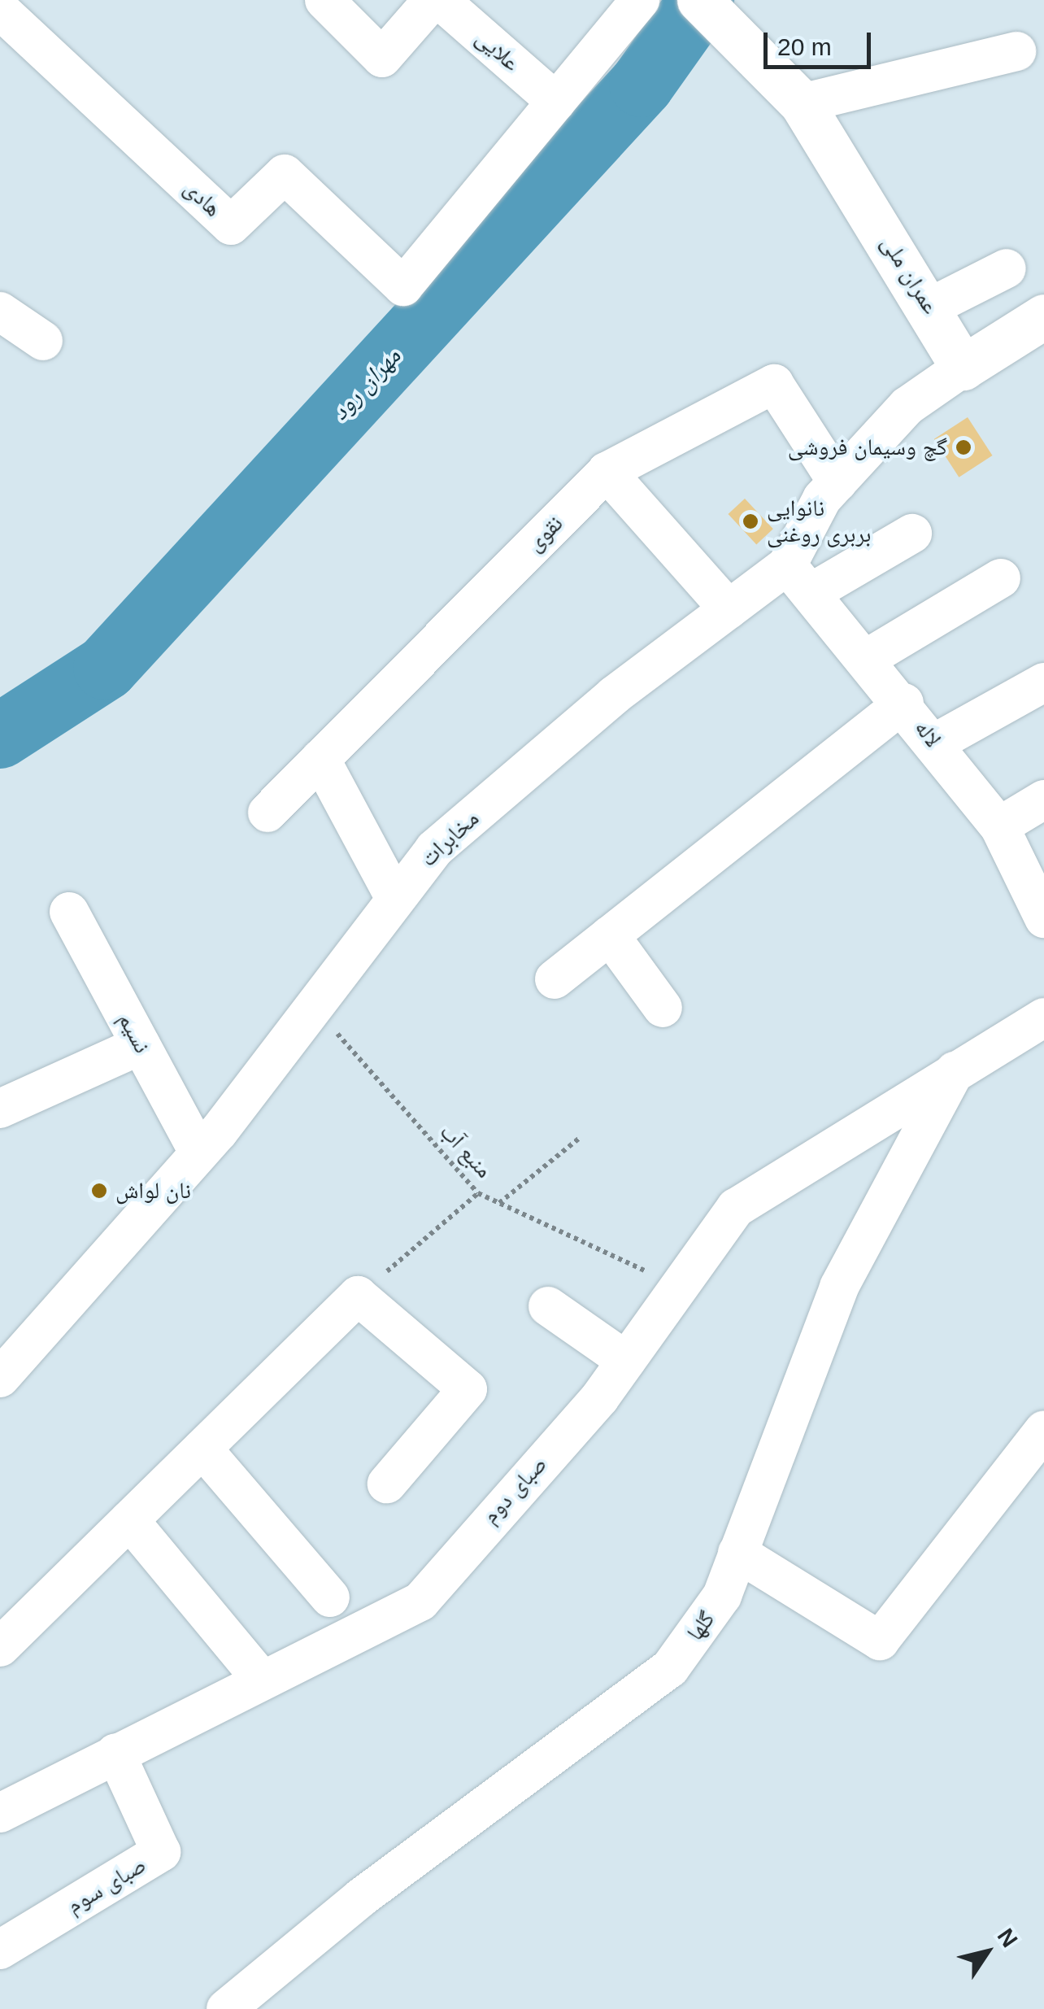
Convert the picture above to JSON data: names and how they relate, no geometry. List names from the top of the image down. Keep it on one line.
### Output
{"streets":{"main road":["عمران ملی"],"street":["علایی","هادی","نقوی","لاله","مخابرات","نسیم","صبای دوم","گلها","صبای سوم"],"path":["منبع آب"]},"crossings":[["علایی","هادی"],["عمران ملی","مخابرات"],["نقوی","مخابرات"],["لاله","مخابرات"],["مخابرات","نسیم"],["مخابرات","منبع آب"],["منبع آب","صبای دوم"],["صبای دوم","گلها"],["صبای دوم","صبای سوم"]],"water":["مهران رود"],"places":["گچ وسیمان فروشی","نانوایی بربری روغنی","نان لواش"],"scale_bar":"20 m","north":"top right"}
